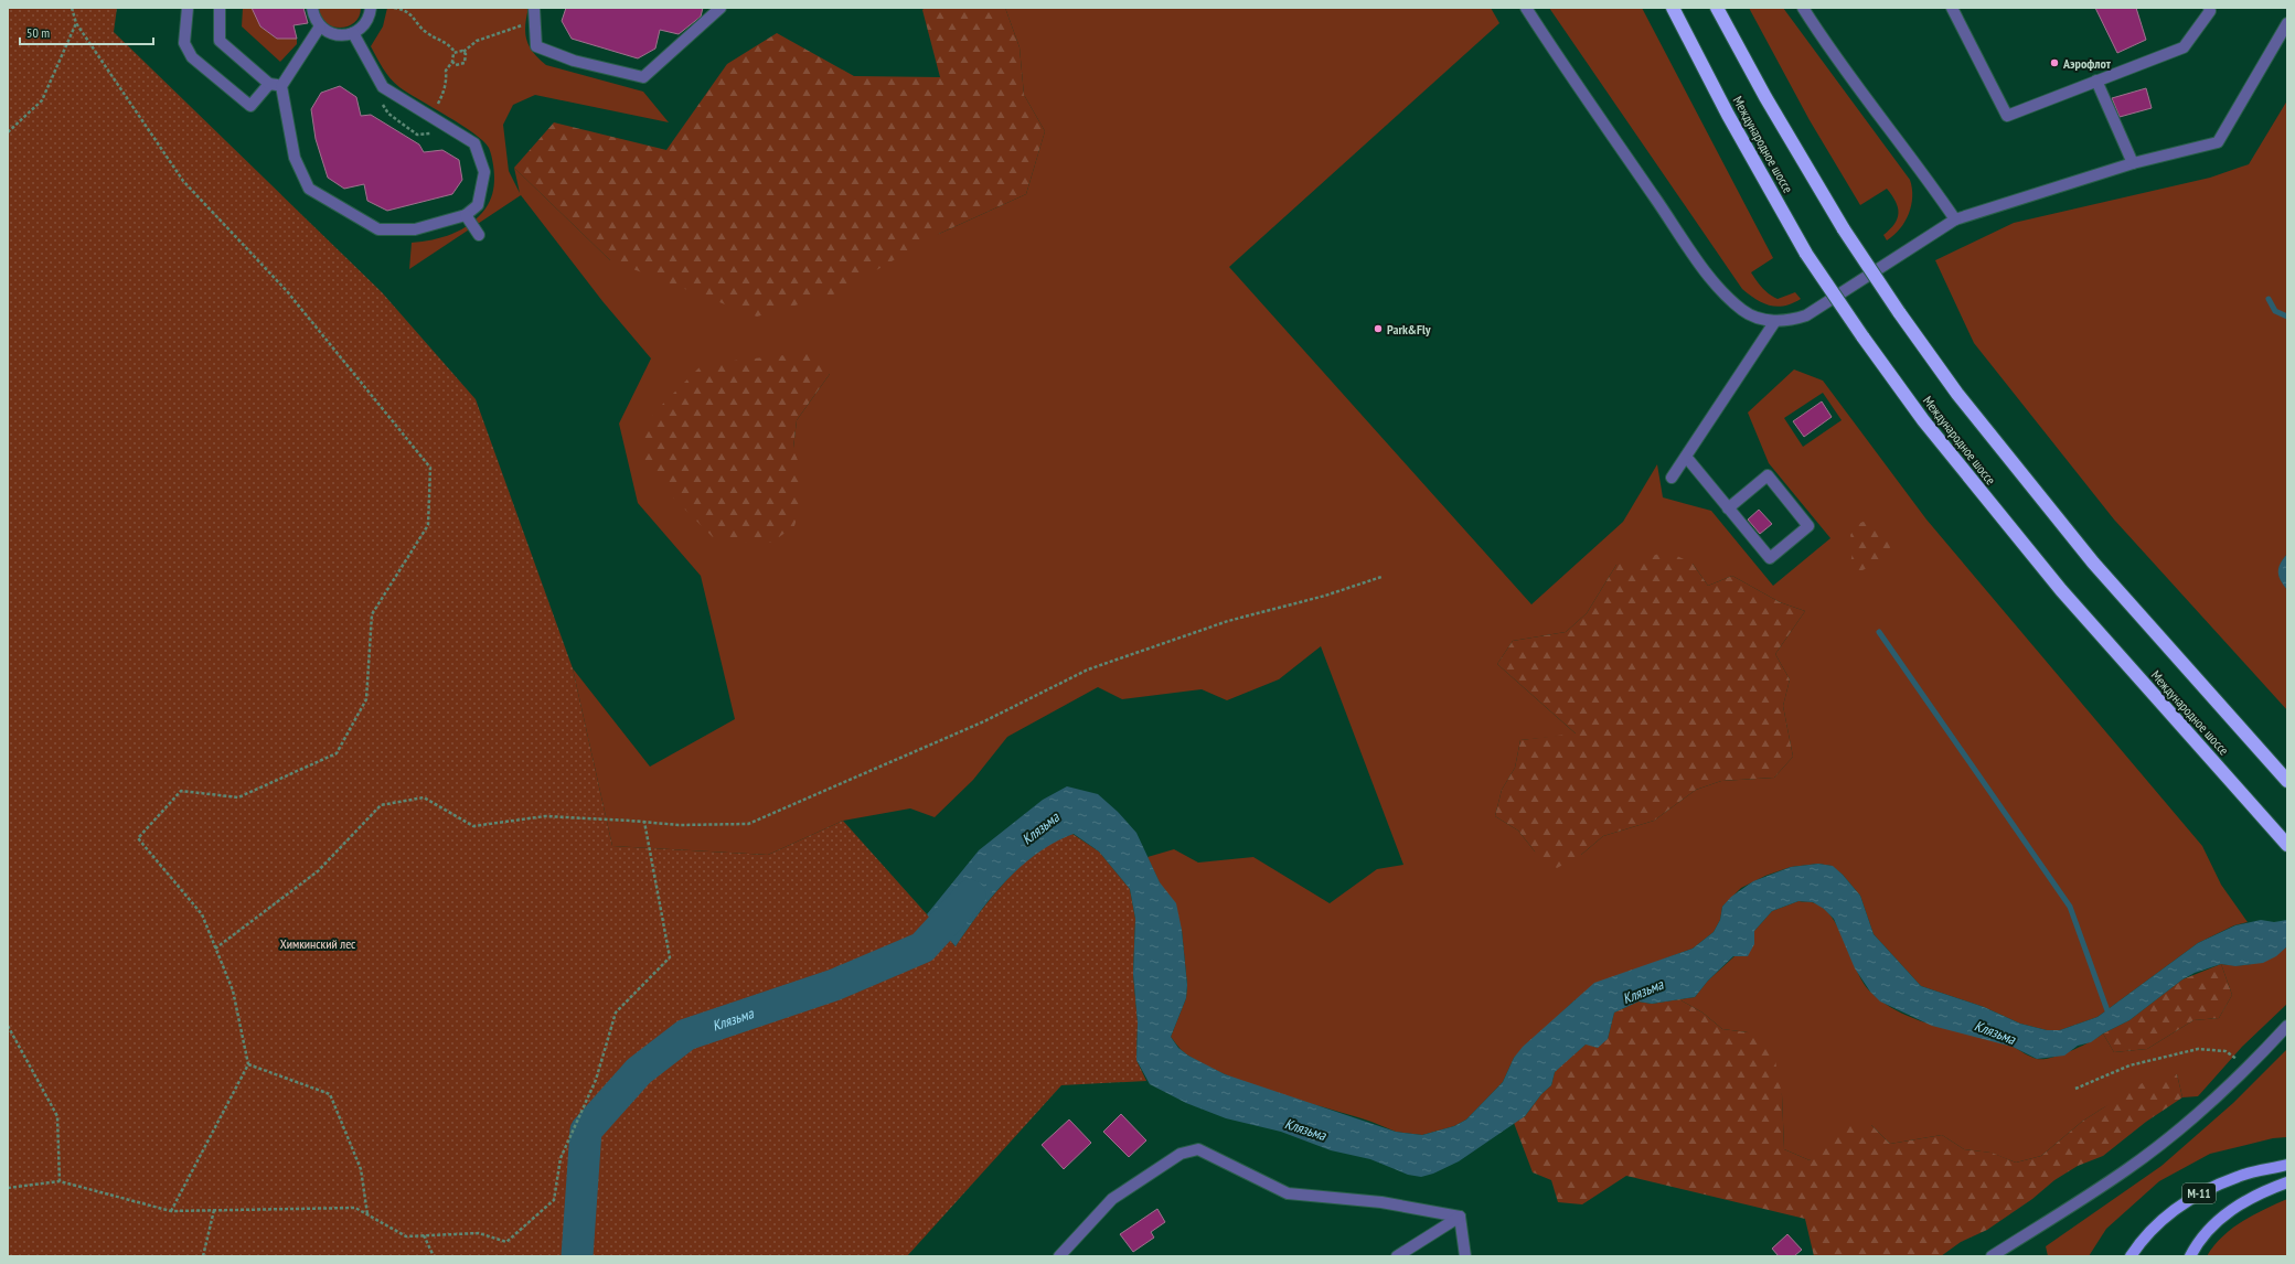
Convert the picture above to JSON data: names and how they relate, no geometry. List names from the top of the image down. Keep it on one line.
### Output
{"streets":{"highway":["Международное шоссе"],"main road":["М-11"]},"water":["Клязьма"],"parks":["Химкинский лес"],"places":["Аэрофлот","Park&Fly"],"scale_bar":"50 m"}
